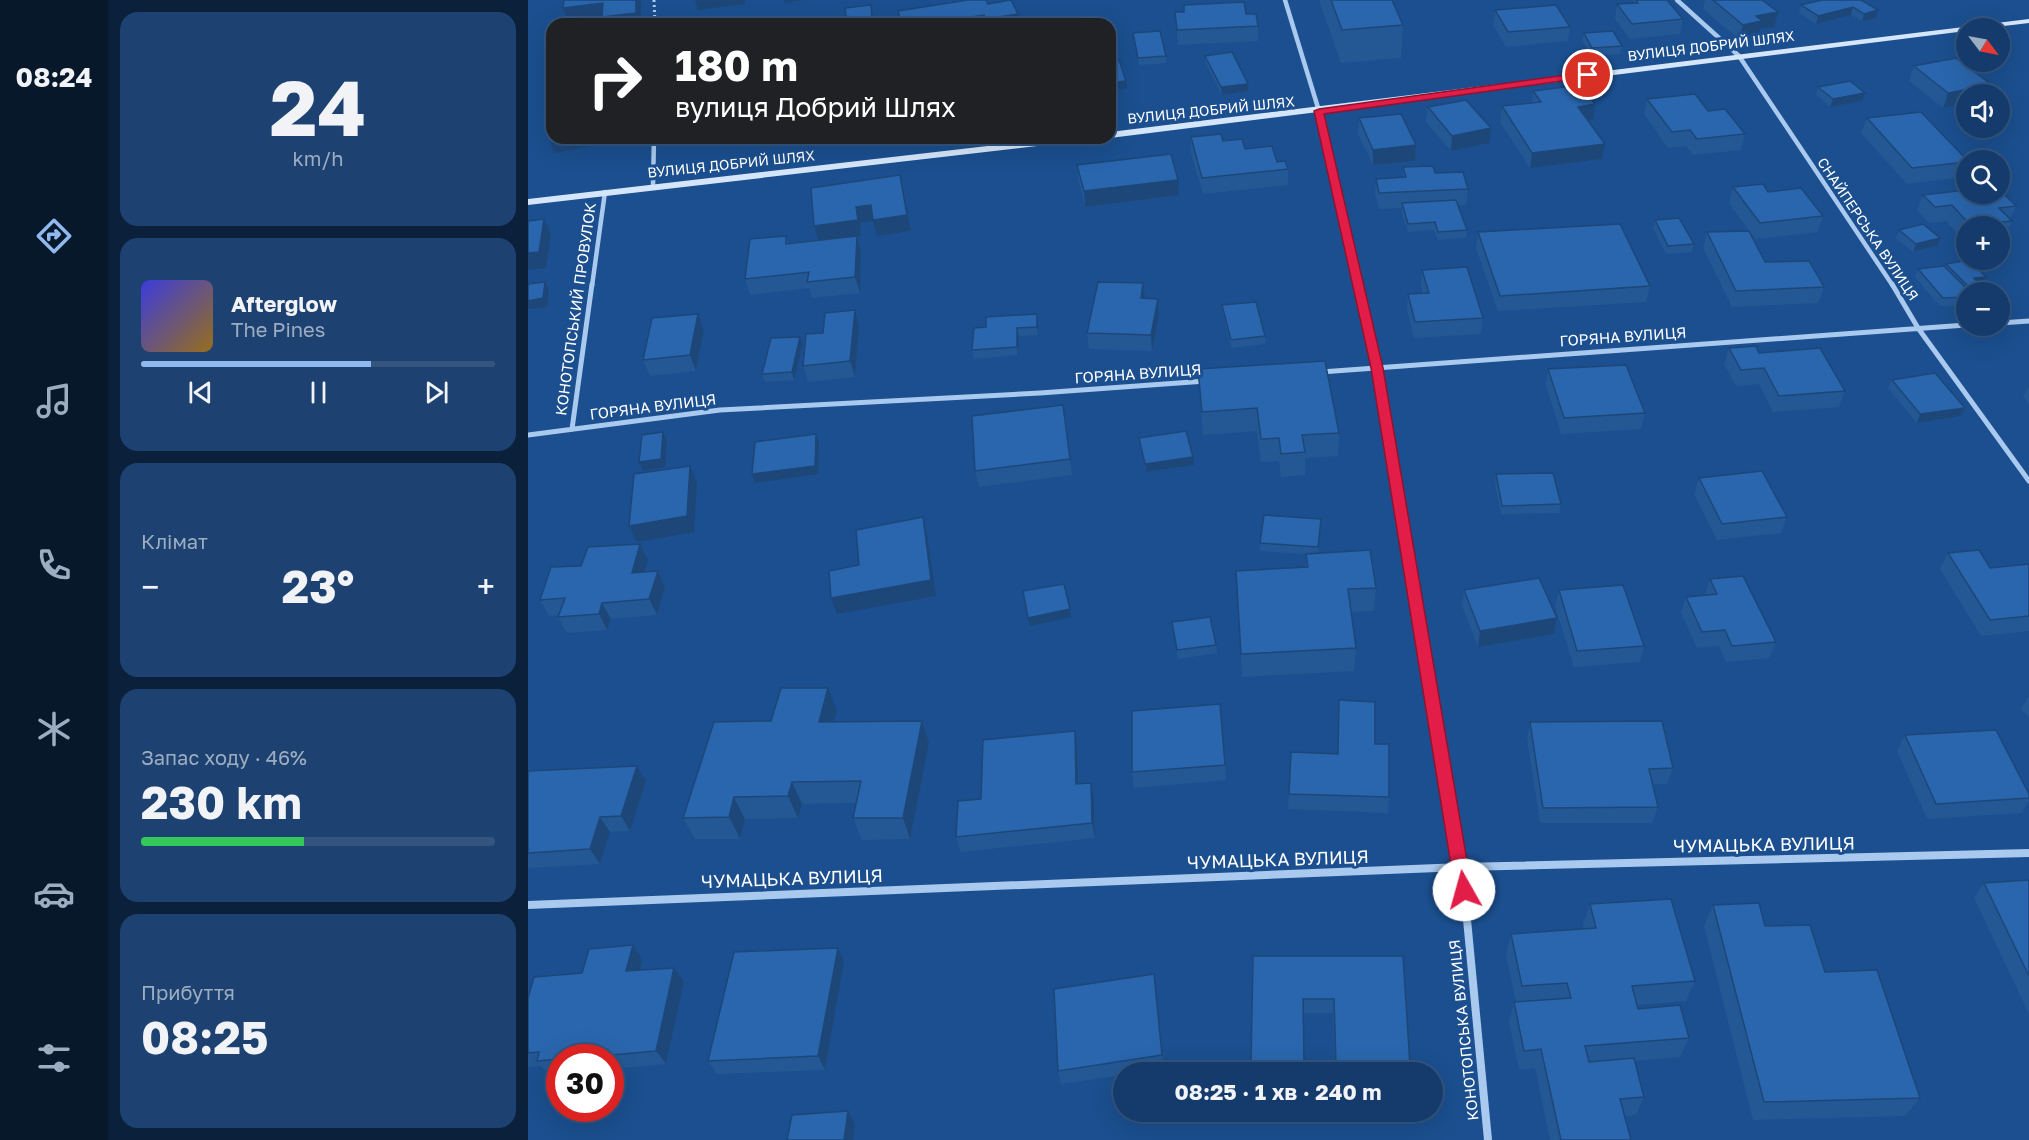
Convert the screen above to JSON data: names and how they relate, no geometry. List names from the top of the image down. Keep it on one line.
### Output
{"streets":{"street":["ВУЛИЦЯ ДОБРИЙ ШЛЯХ","СНАЙПЕРСЬКА ВУЛИЦЯ","КОНОТОПСЬКИЙ ПРОВУЛОК","ГОРЯНА ВУЛИЦЯ","ЧУМАЦЬКА ВУЛИЦЯ","КОНОТОПСЬКА ВУЛИЦЯ"]},"crossings":[["ВУЛИЦЯ ДОБРИЙ ШЛЯХ","СНАЙПЕРСЬКА ВУЛИЦЯ"],["ВУЛИЦЯ ДОБРИЙ ШЛЯХ","КОНОТОПСЬКИЙ ПРОВУЛОК"],["ВУЛИЦЯ ДОБРИЙ ШЛЯХ","КОНОТОПСЬКА ВУЛИЦЯ"],["СНАЙПЕРСЬКА ВУЛИЦЯ","ГОРЯНА ВУЛИЦЯ"],["КОНОТОПСЬКИЙ ПРОВУЛОК","ГОРЯНА ВУЛИЦЯ"],["ГОРЯНА ВУЛИЦЯ","КОНОТОПСЬКА ВУЛИЦЯ"],["ЧУМАЦЬКА ВУЛИЦЯ","КОНОТОПСЬКА ВУЛИЦЯ"]],"north":"bottom right","page":{"tabs":"08:24","tile":[["24","km/h"],"Клімат",["Запас ходу · 46%","230 km"],["Прибуття","08:25"]],"map_buttons":["+","−"],"turn":["180 m","вулиця Добрий Шлях"],"song":["Afterglow","The Pines"],"heat":["−","23°","+"],"limit":"30","trip":"08:25 · 1 хв · 240 m"}}
